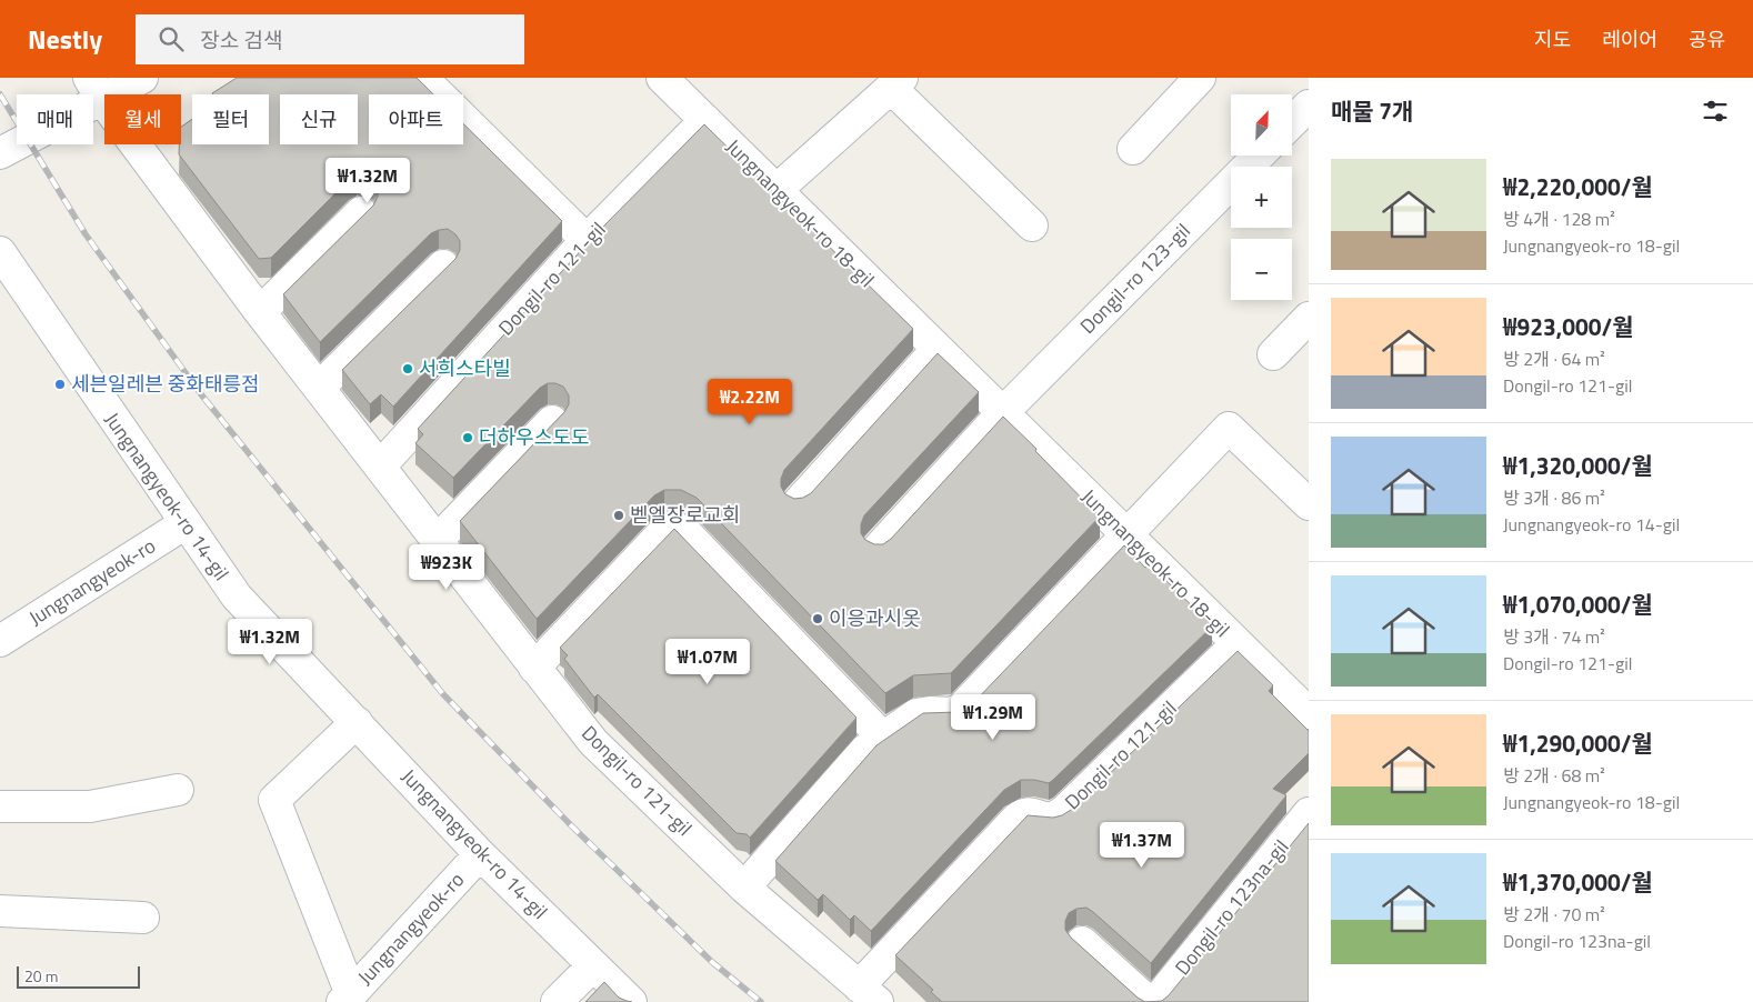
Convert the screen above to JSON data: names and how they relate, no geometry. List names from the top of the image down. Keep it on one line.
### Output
{"streets":{"street":["Jungnangyeok-ro 18-gil","Dongil-ro 121-gil","Dongil-ro 123-gil","Jungnangyeok-ro 14-gil","Jungnangyeok-ro","Dongil-ro 123na-gil"]},"crossings":[["Jungnangyeok-ro 18-gil","Dongil-ro 121-gil"],["Jungnangyeok-ro 18-gil","Dongil-ro 123-gil"],["Jungnangyeok-ro 14-gil","Jungnangyeok-ro"]],"places":["서희스타빌","세븐일레븐 중화태릉점","더하우스도도","벧엘장로교회","이응과시옷"],"scale_bar":"20 m","north":"top right","page":{"header":"Nestly","search":"장소 검색","nav":["지도","레이어","공유"],"heading":"매물 7개","map_buttons":["+","−"],"chip":["매매","월세","필터","신규","아파트"],"list":[{"name":"₩2,220,000/월","note":"방 4개 · 128 m² · Jungnangyeok-ro 18-gil"},{"name":"₩923,000/월","note":"방 2개 · 64 m² · Dongil-ro 121-gil"},{"name":"₩1,320,000/월","note":"방 3개 · 86 m² · Jungnangyeok-ro 14-gil"},{"name":"₩1,070,000/월","note":"방 3개 · 74 m² · Dongil-ro 121-gil"},{"name":"₩1,290,000/월","note":"방 2개 · 68 m² · Jungnangyeok-ro 18-gil"},{"name":"₩1,370,000/월","note":"방 2개 · 70 m² · Dongil-ro 123na-gil"}],"price":["₩1.32M","₩2.22M","₩923K","₩1.32M","₩1.07M","₩1.29M","₩1.37M"],"scale":"20 m"}}
